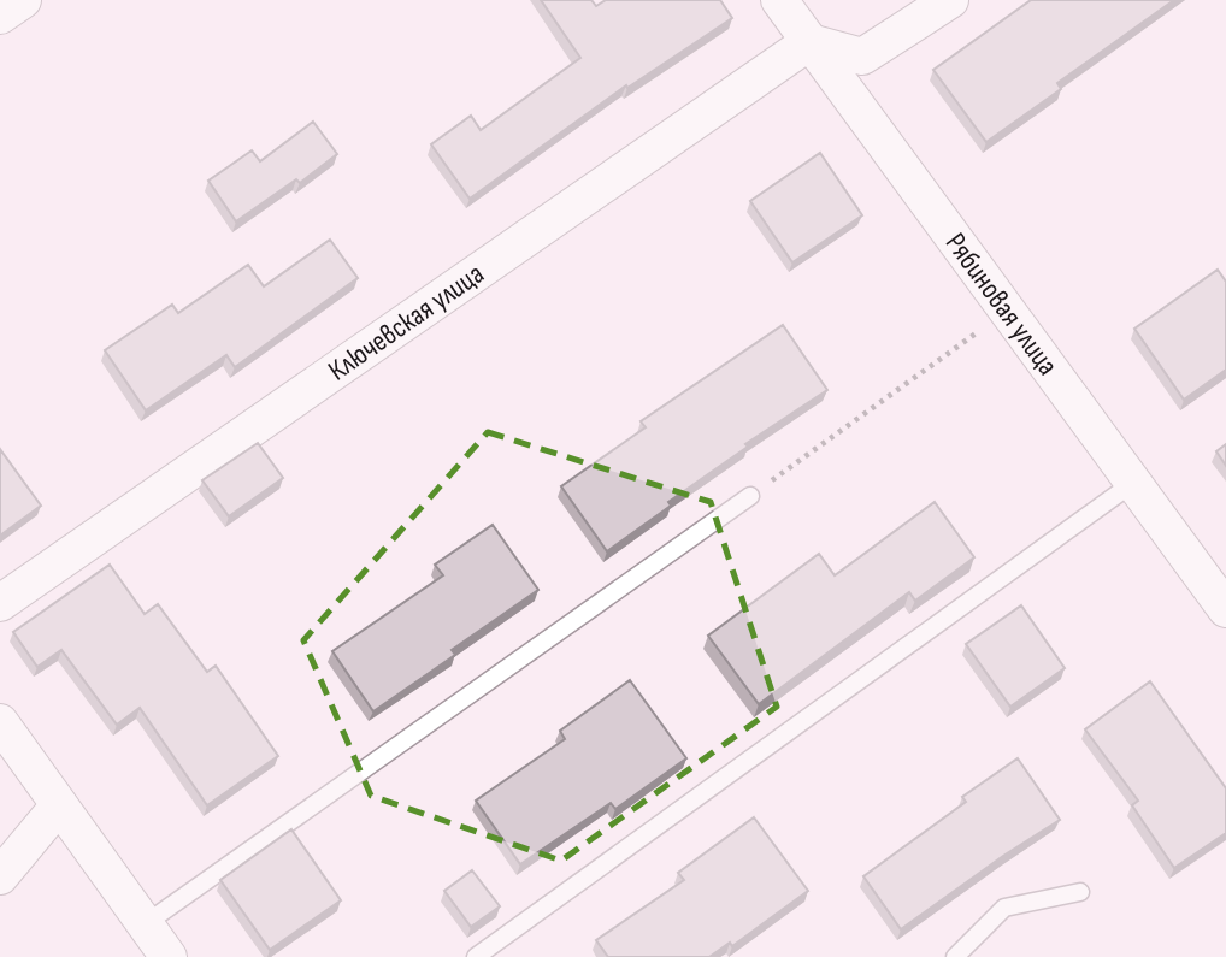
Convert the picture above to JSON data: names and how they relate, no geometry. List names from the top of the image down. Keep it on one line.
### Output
{"streets":{"street":["Рябиновая улица","Ключевская улица"]},"crossings":[["Рябиновая улица","Ключевская улица"]]}
